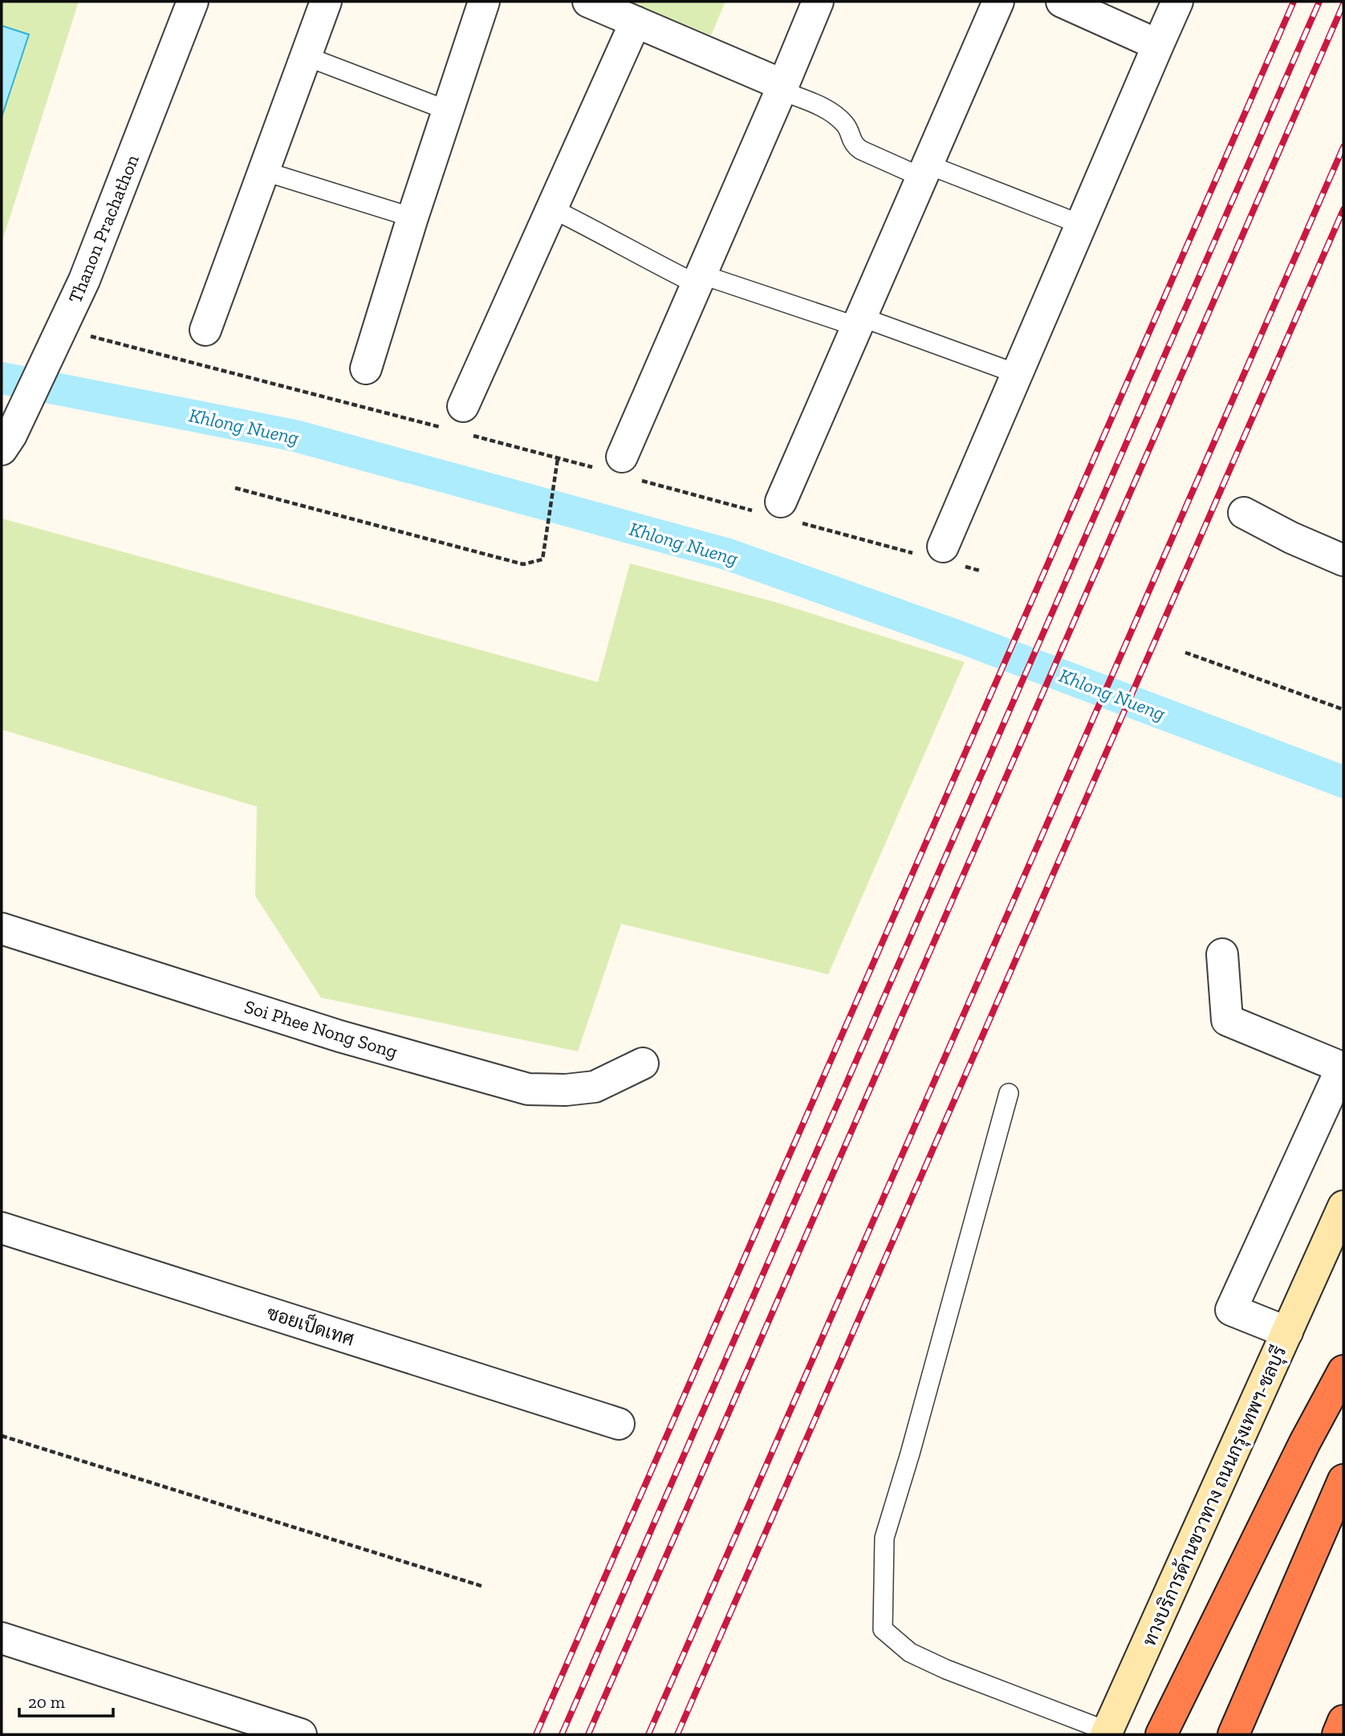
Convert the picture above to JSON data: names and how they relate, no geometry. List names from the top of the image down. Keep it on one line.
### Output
{"streets":{"main road":["ทางบริการด้านขวาทาง ถนนกรุงเทพฯ-ชลบุรี"],"street":["Thanon Prachathon","Soi Phee Nong Song","ซอยเป็ดเทศ"]},"water":["Khlong Nueng"],"scale_bar":"20 m"}
